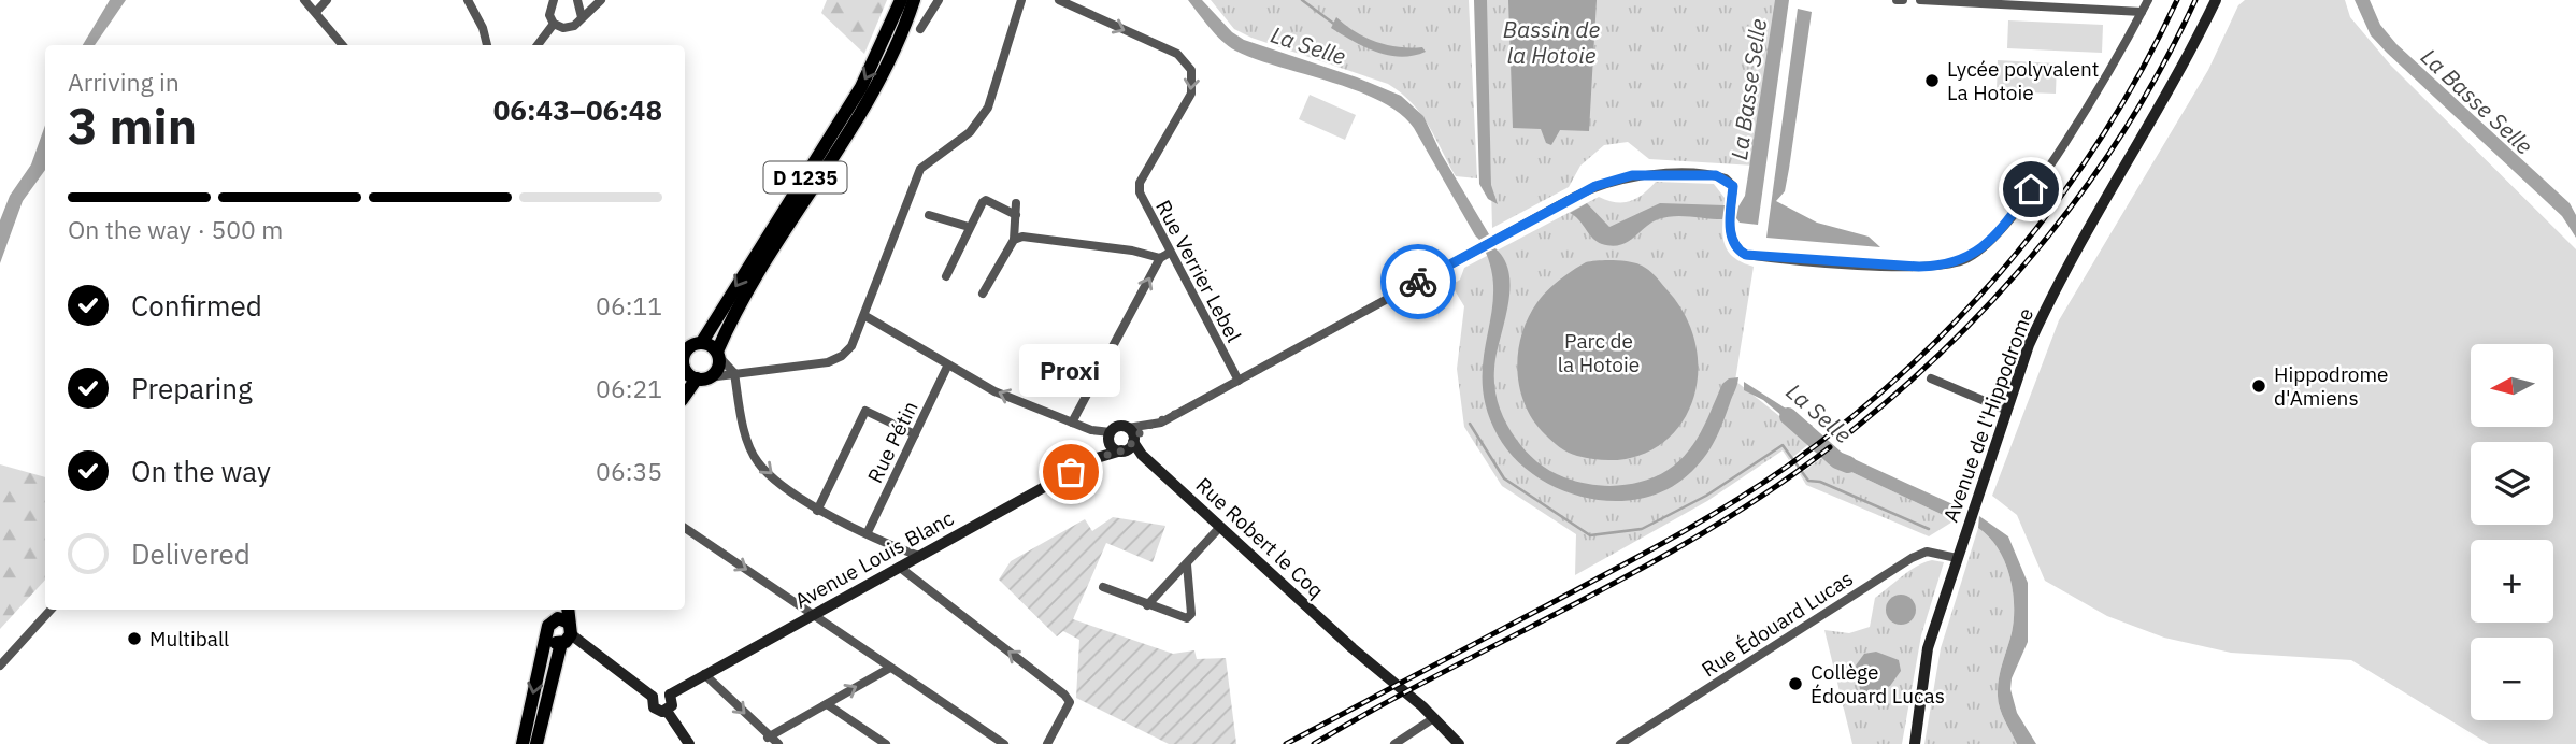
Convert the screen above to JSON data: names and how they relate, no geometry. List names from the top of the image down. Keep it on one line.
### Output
{"streets":{"main road":["D 1235"],"street":["Rue Verrier Lebel","Avenue de l'Hippodrome","Rue Pétin","Rue Robert le Coq","Avenue Louis Blanc","Rue Édouard Lucas"]},"crossings":[["Rue Verrier Lebel","Avenue Louis Blanc"],["Avenue de l'Hippodrome","Rue Édouard Lucas"],["Rue Robert le Coq","Avenue Louis Blanc"]],"water":["Bassin de la Hotoie","La Selle","La Basse Selle"],"parks":["Parc de la Hotoie"],"places":["Lycée polyvalent La Hotoie","Hippodrome d'Amiens","Proxi","Multiball","Collège Édouard Lucas"],"north":"left","page":{"heading":["3 min","Arriving in","06:43–06:48"],"bar":"On the way · 500 m","list":[["Confirmed","06:11"],["Preparing","06:21"],["On the way","06:35"],"Delivered"],"map_buttons":["+","−"],"bubble":"Proxi"}}
